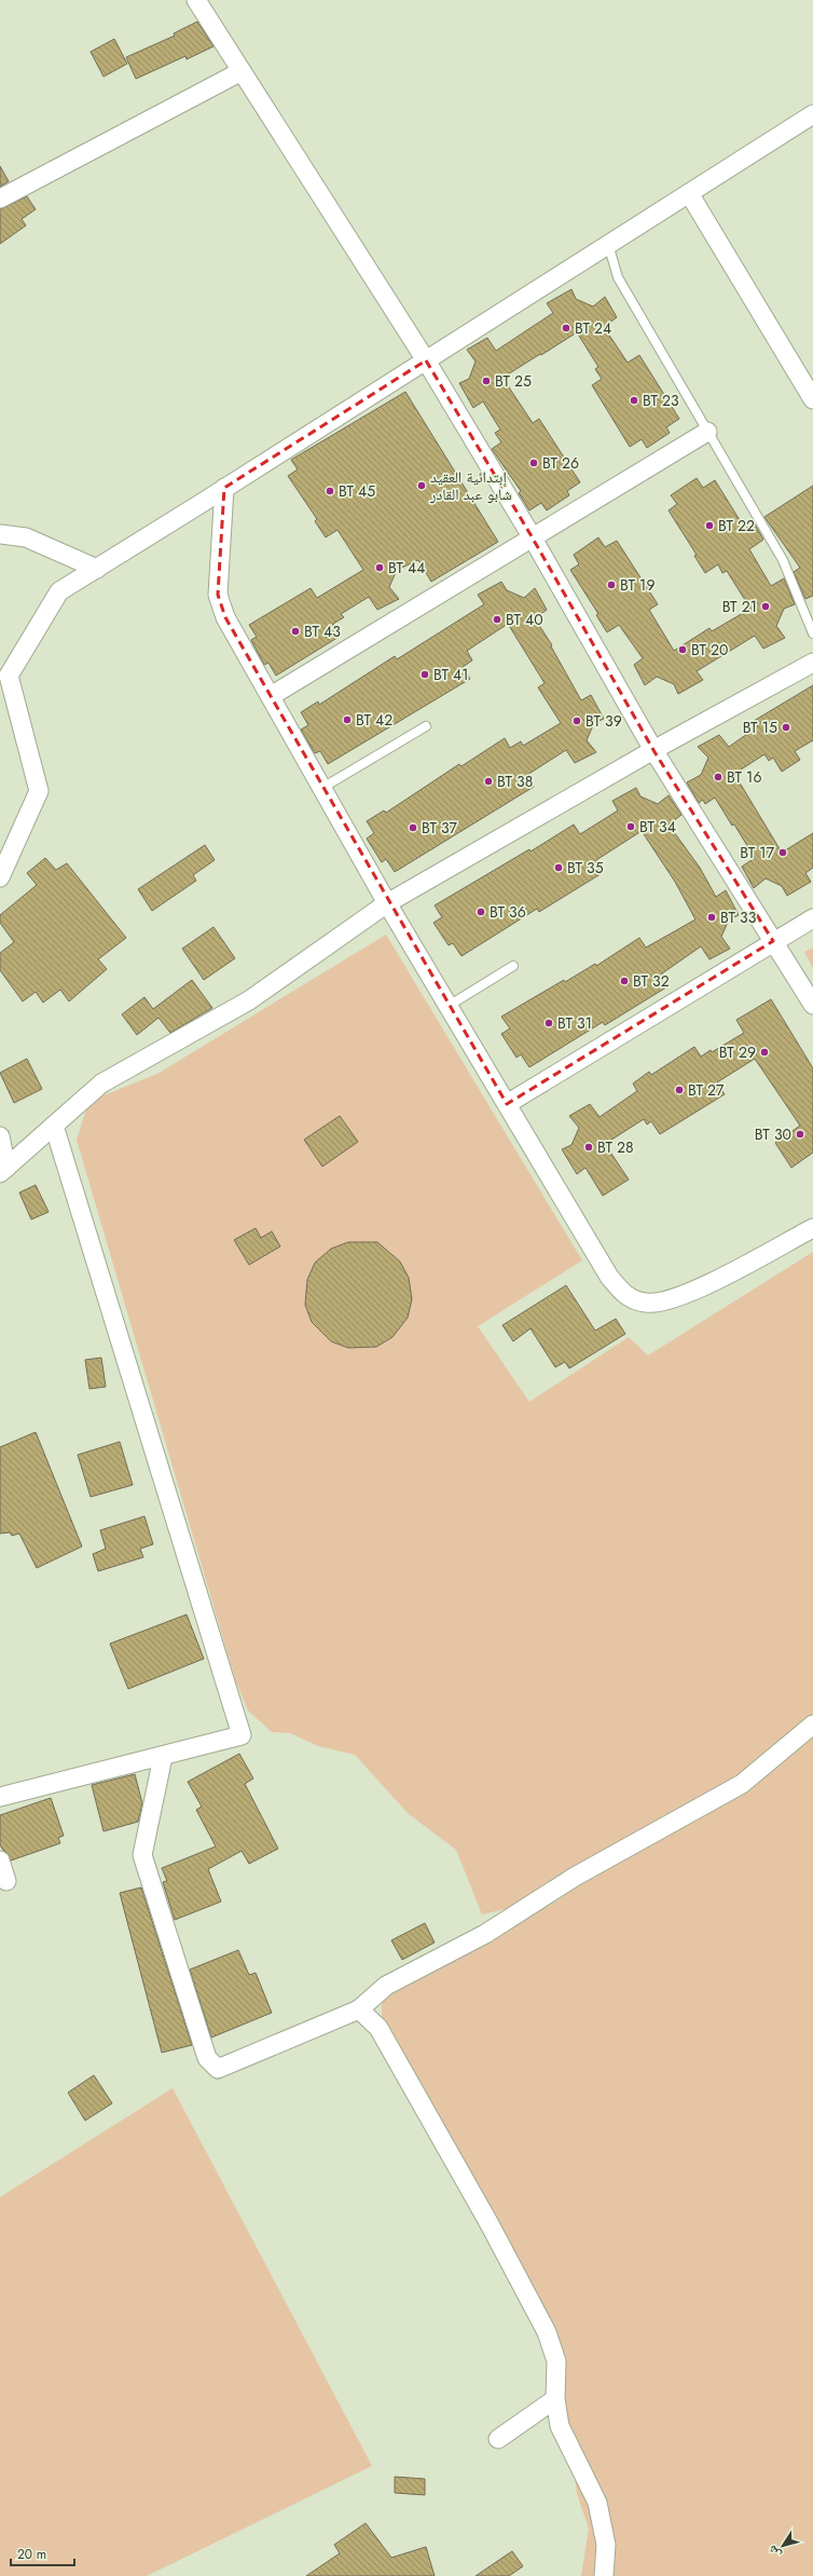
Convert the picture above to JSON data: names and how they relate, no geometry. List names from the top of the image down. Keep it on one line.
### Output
{"places":["BT 24","BT 25","BT 23","BT 26","إبتدائية العقيد شابو عبد القادر","BT 45","BT 22","BT 44","BT 19","BT 21","BT 40","BT 43","BT 20","BT 41","BT 42","BT 39","BT 15","BT 16","BT 38","BT 34","BT 37","BT 17","BT 35","BT 36","BT 33","BT 32","BT 31","BT 29","BT 27","BT 30","BT 28"],"scale_bar":"20 m","north":"bottom left"}
